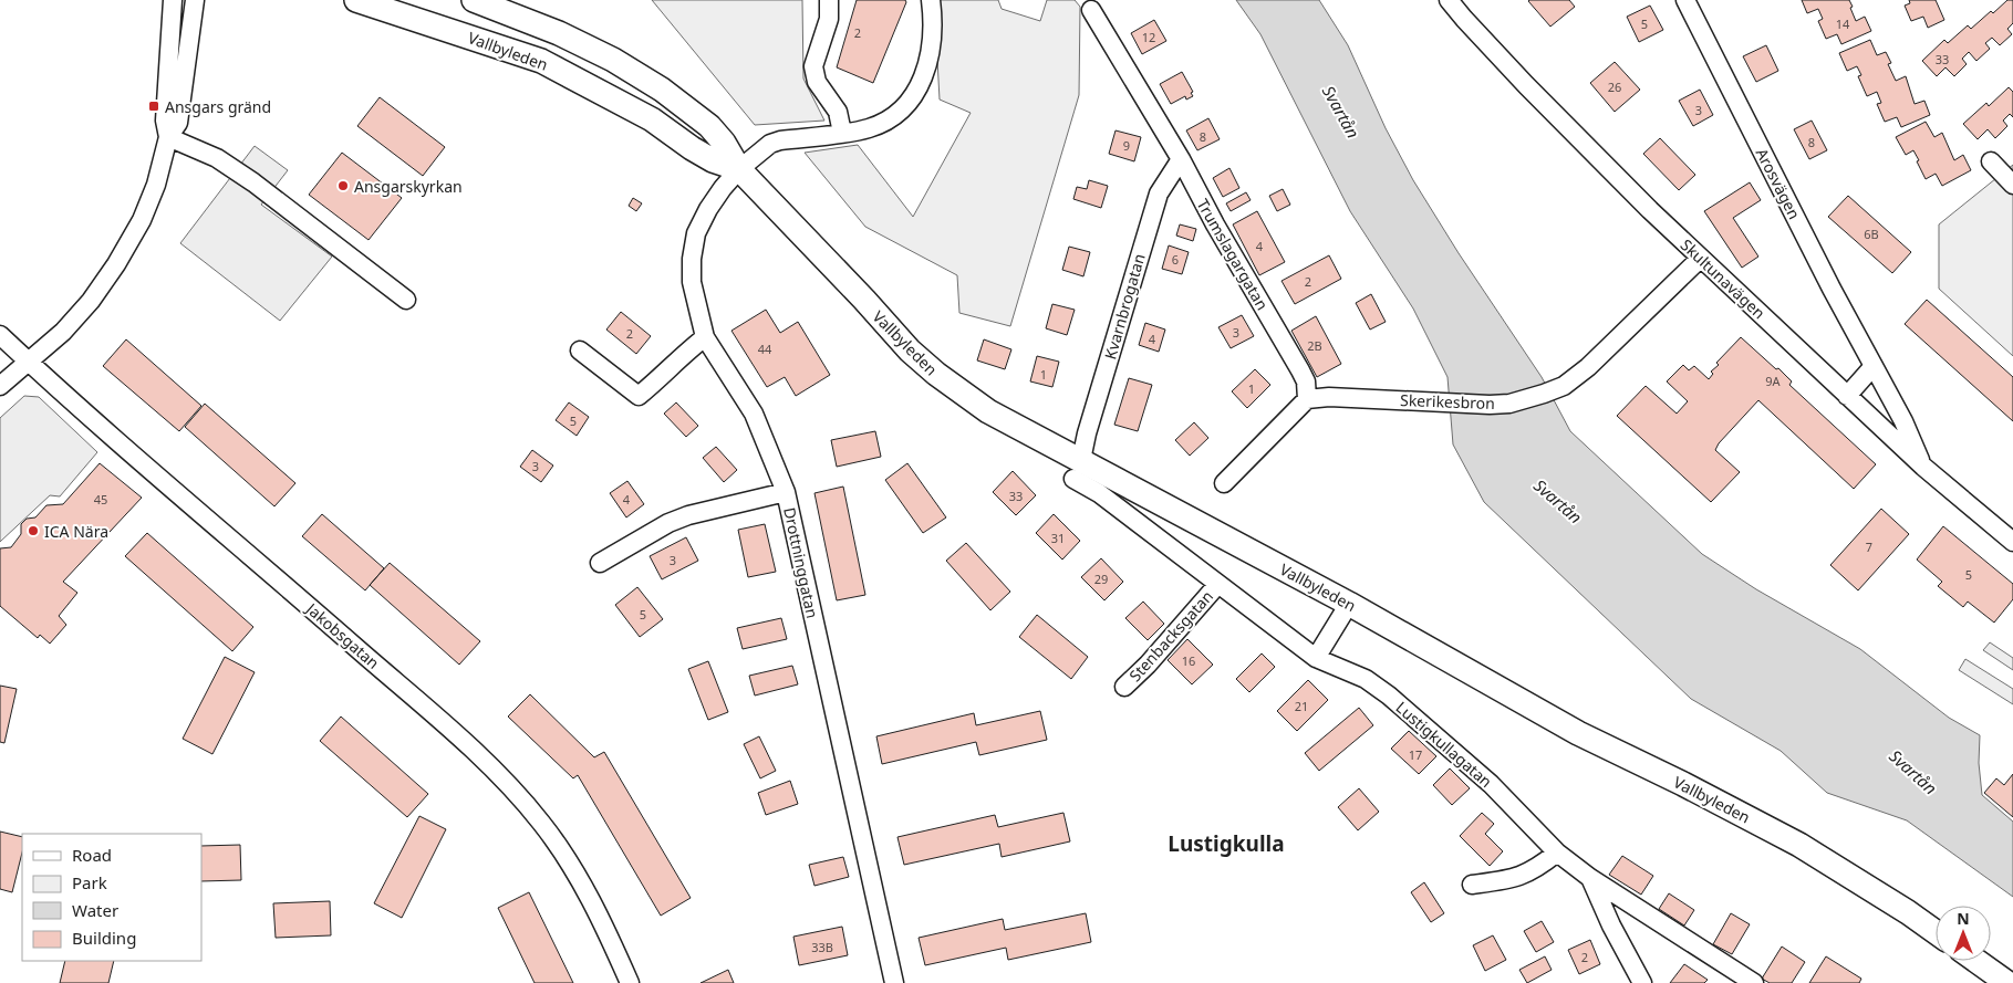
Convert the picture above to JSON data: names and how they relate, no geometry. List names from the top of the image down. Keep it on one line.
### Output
{"streets":{"main road":["Vallbyleden"],"street":["Arosvägen","Trumslagargatan","Skultunavägen","Kvarnbrogatan","Skerikesbron","Drottninggatan","Jakobsgatan","Stenbacksgatan","Lustigkullagatan"]},"crossings":[["Vallbyleden","Kvarnbrogatan"],["Vallbyleden","Drottninggatan"],["Vallbyleden","Lustigkullagatan"],["Arosvägen","Skultunavägen"],["Trumslagargatan","Kvarnbrogatan"],["Trumslagargatan","Skerikesbron"],["Skultunavägen","Skerikesbron"],["Kvarnbrogatan","Lustigkullagatan"],["Stenbacksgatan","Lustigkullagatan"]],"districts":["Lustigkulla"],"water":["Svartån"],"places":{"transit":["Ansgars gränd"],"other":["Ansgarskyrkan","ICA Nära"]},"house_numbers":["5","14","2","12","33","26","3","8","8","9","6B","4","6","2","3","2","4","2B","44","1","9A","1","5","3","33","45","4","31","7","3","5","29","5","16","21","17","33B","2"],"legend":["Road","Park","Water","Building"],"north":"top"}
